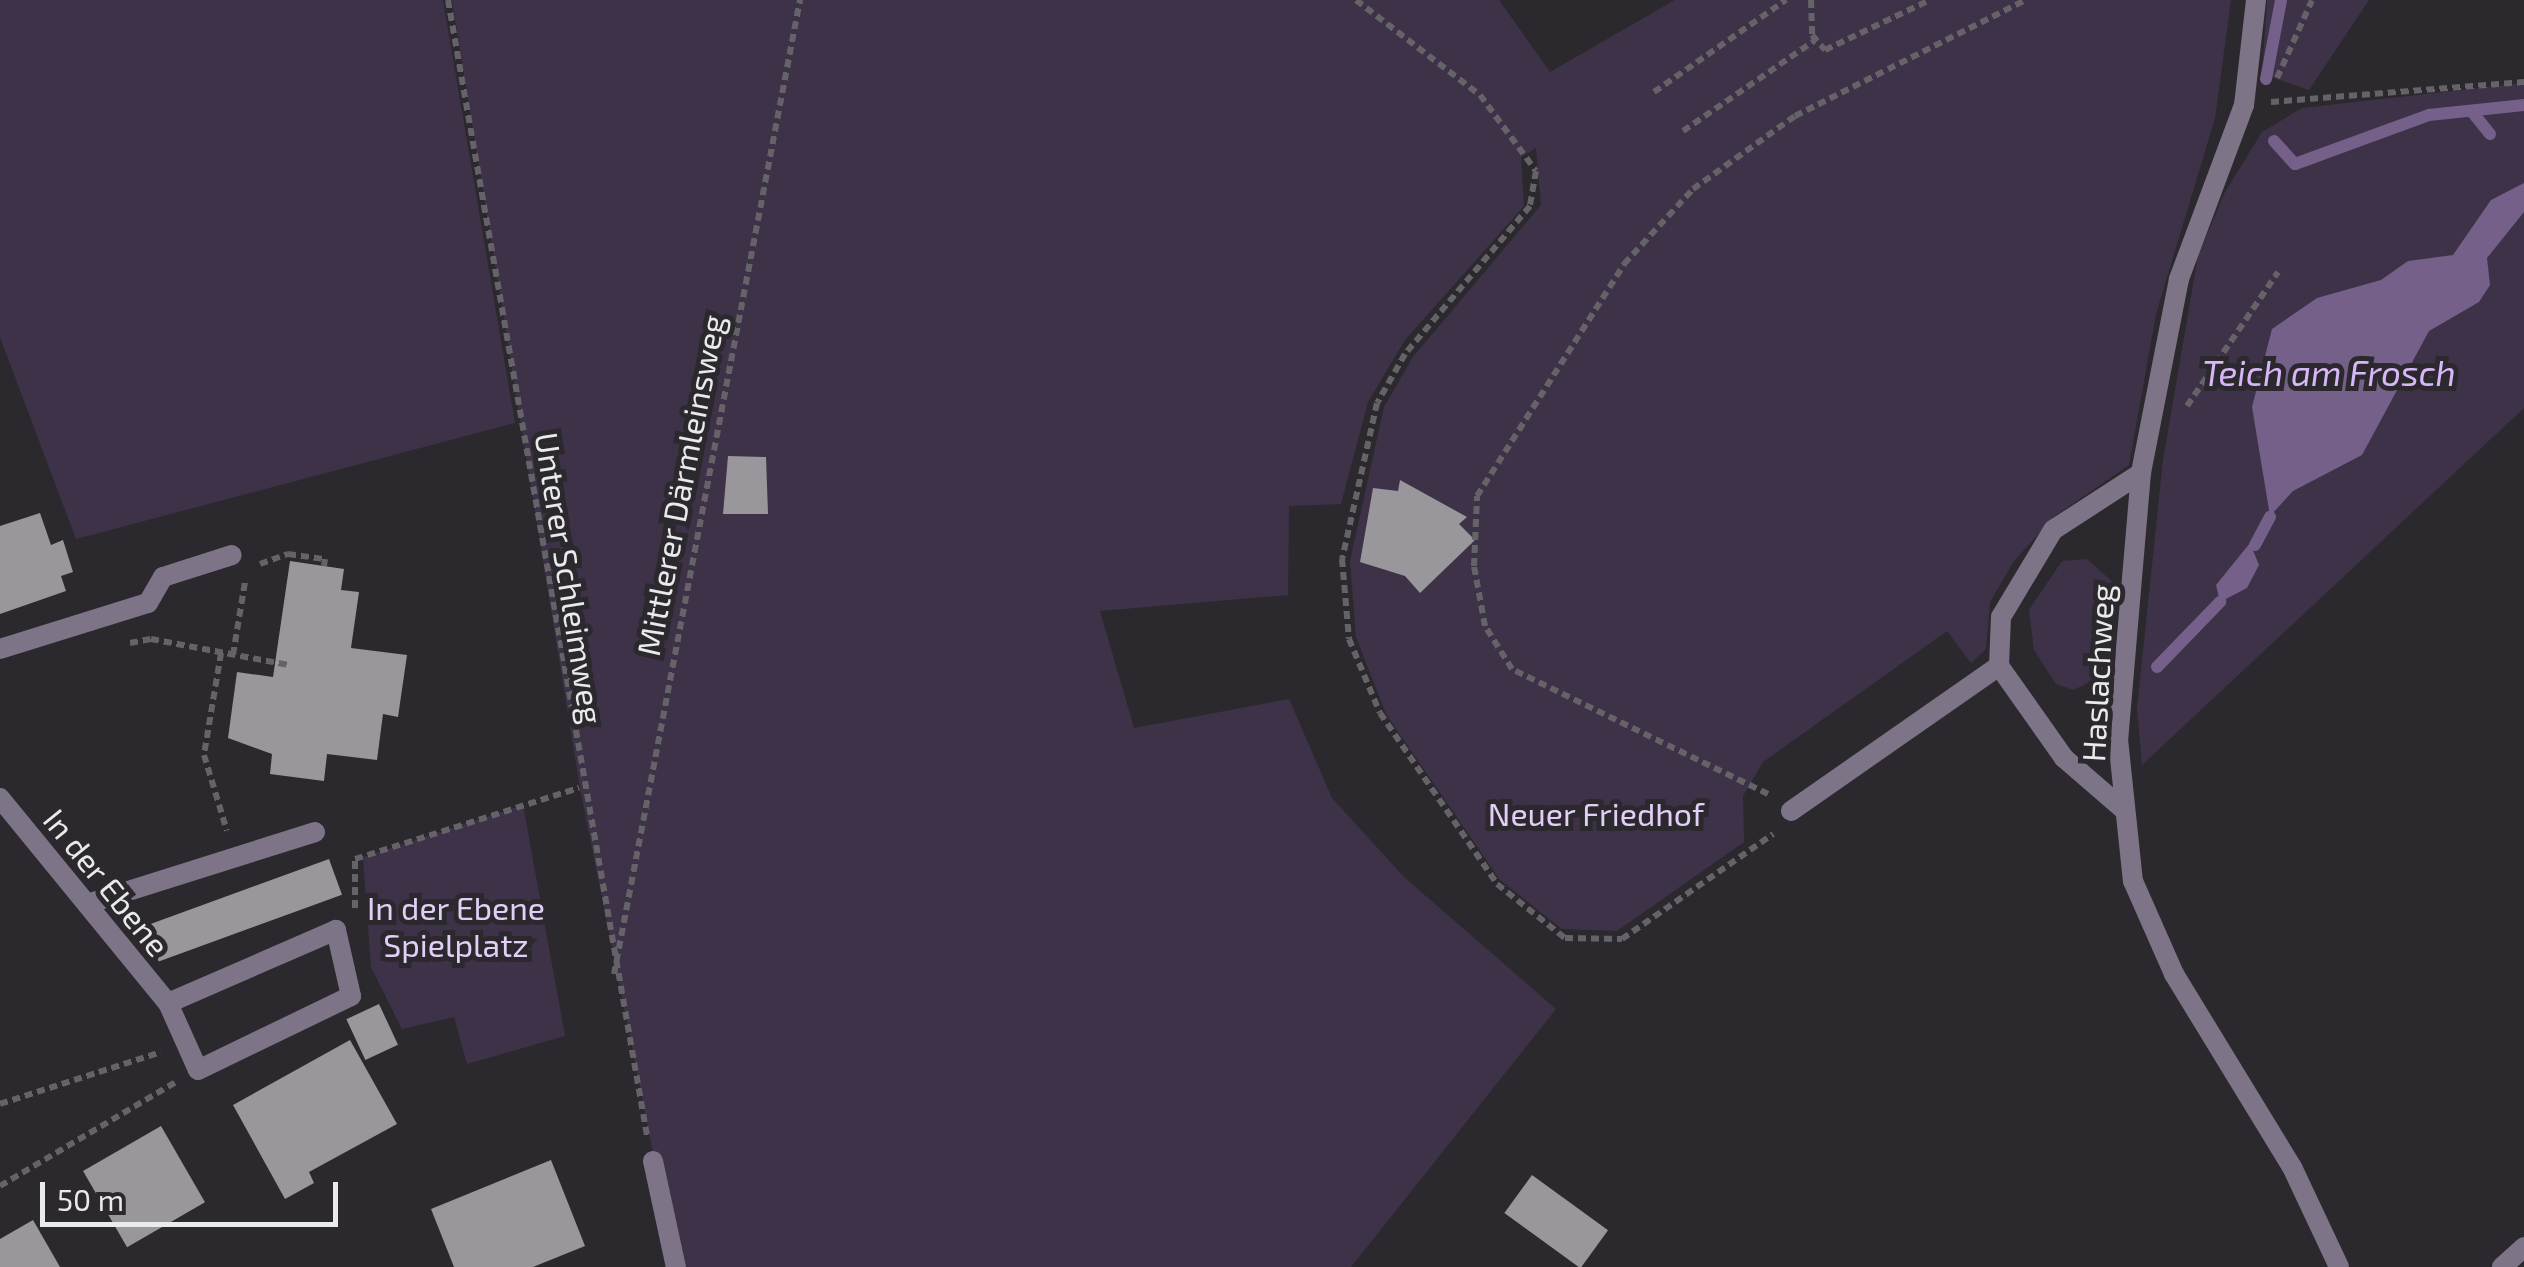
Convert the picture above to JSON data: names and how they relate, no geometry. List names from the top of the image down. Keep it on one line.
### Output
{"streets":{"street":["Haslachweg","In der Ebene"],"path":["Mittlerer Därmleinsweg","Unterer Schleimweg"]},"crossings":[["Mittlerer Därmleinsweg","Unterer Schleimweg"]],"water":["Teich am Frosch"],"parks":["Neuer Friedhof","In der Ebene Spielplatz"],"scale_bar":"50 m"}
